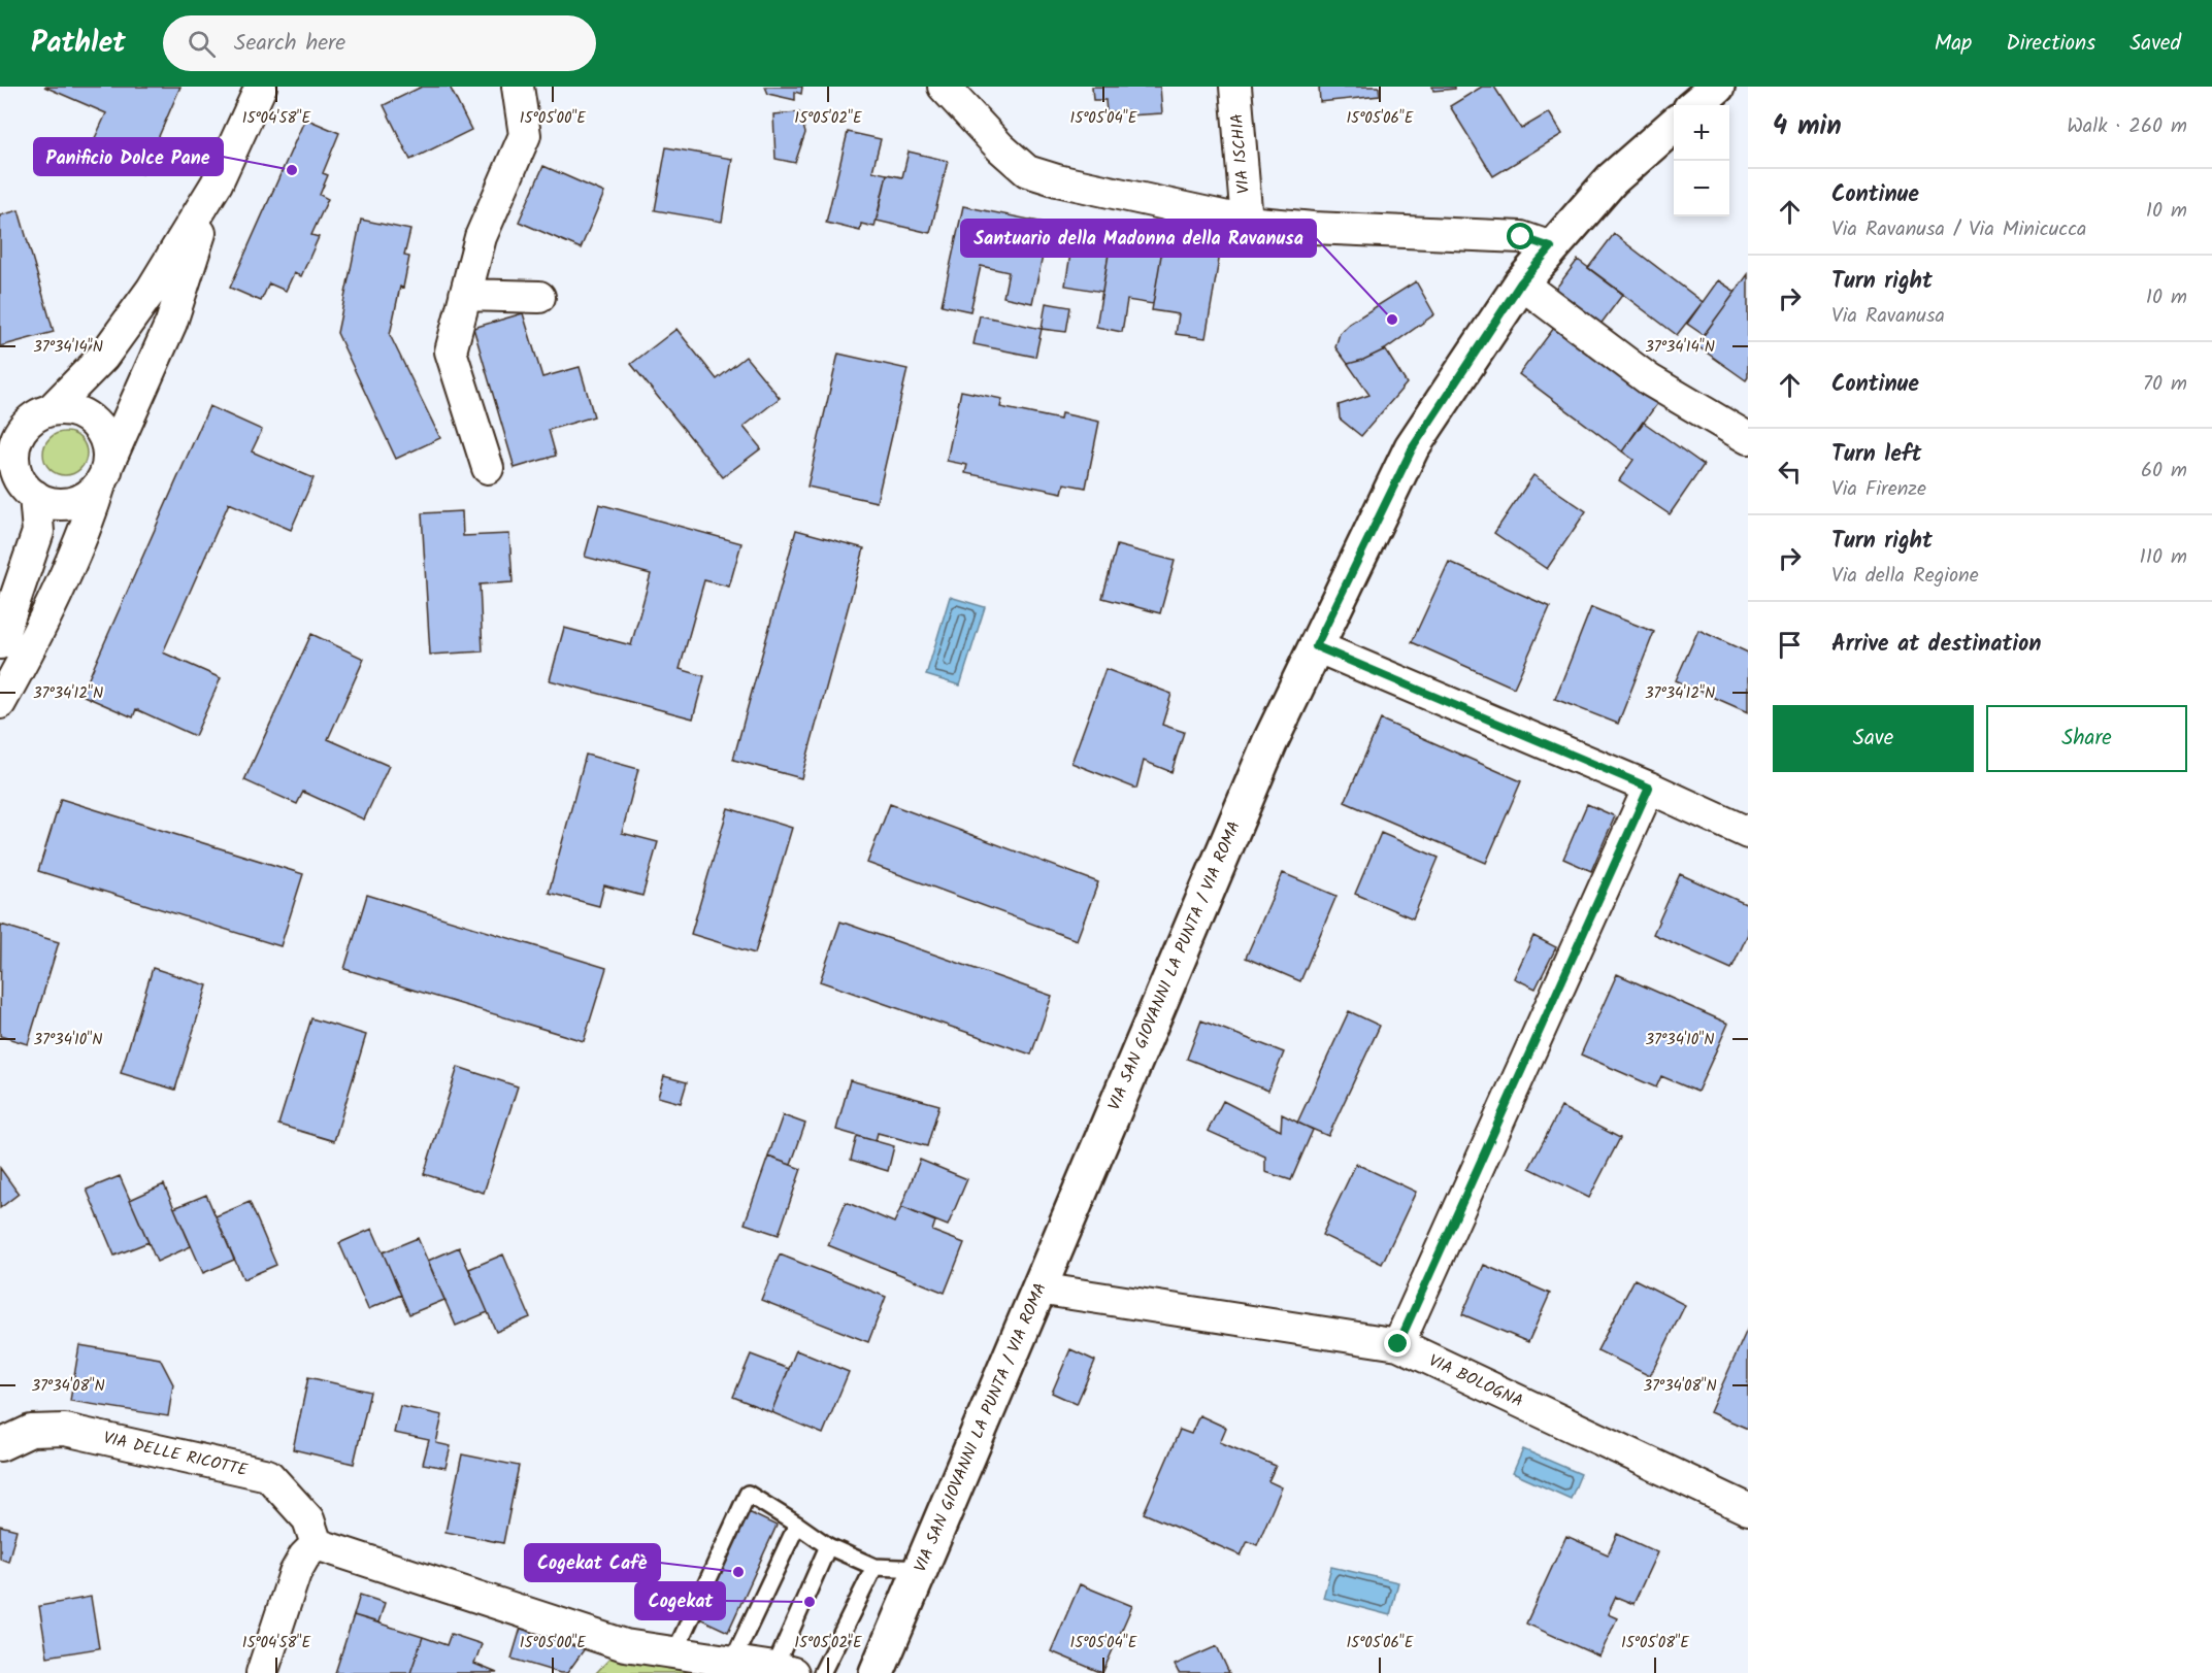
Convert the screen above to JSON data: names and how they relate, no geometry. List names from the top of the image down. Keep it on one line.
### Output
{"streets":{"main road":["VIA SAN GIOVANNI LA PUNTA / VIA ROMA"],"street":["VIA ISCHIA","VIA BOLOGNA","VIA DELLE RICOTTE"]},"crossings":[["VIA SAN GIOVANNI LA PUNTA / VIA ROMA","VIA BOLOGNA"]],"places":["Panificio Dolce Pane","Santuario della Madonna della Ravanusa","Cogekat Cafè","Cogekat"],"page":{"header":"Pathlet","search":"Search here","nav":["Map","Directions","Saved"],"heading":["4 min","Walk · 260 m"],"map_buttons":["+","−"],"list":[["Continue","Via Ravanusa / Via Minicucca","10 m"],["Turn right","Via Ravanusa","10 m"],["Continue","70 m"],["Turn left","Via Firenze","60 m"],["Turn right","Via della Regione","110 m"],"Arrive at destination"],"buttons":["Save","Share"]},"coordinates":["15°04'58\"E","15°05'00\"E","15°05'02\"E","15°05'04\"E","15°05'06\"E","37°34'14\"N","37°34'12\"N","37°34'10\"N","37°34'08\"N","15°05'08\"E"]}
